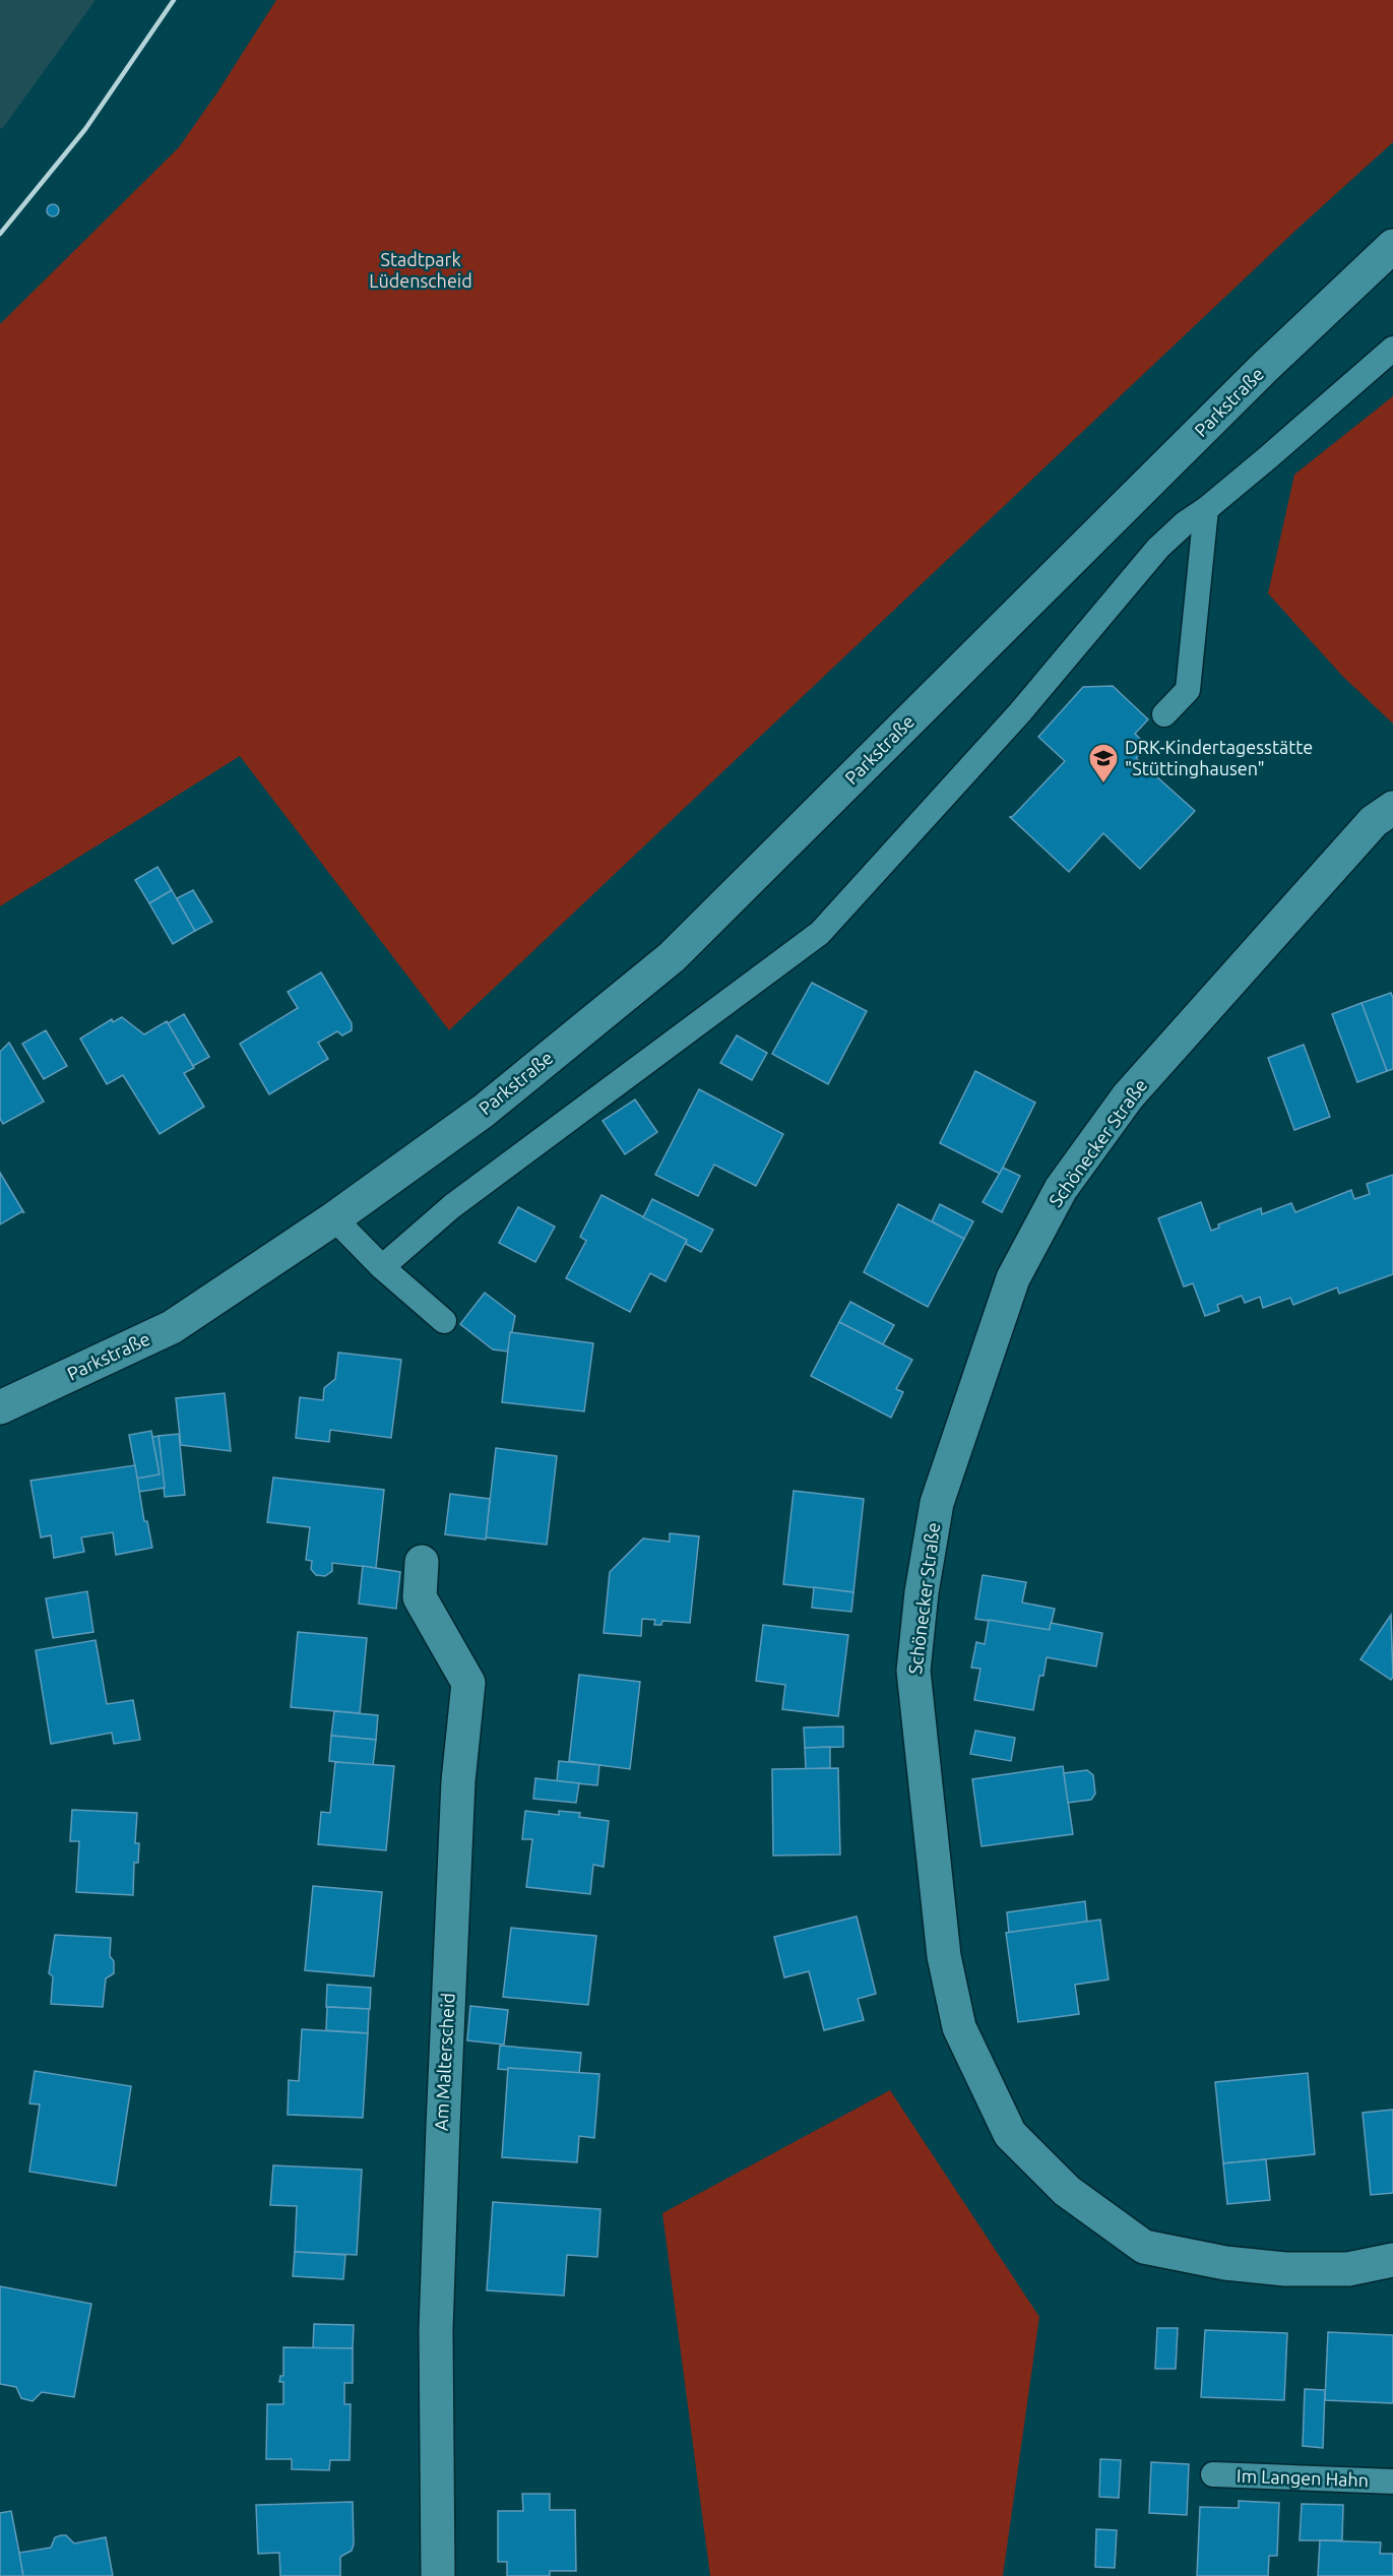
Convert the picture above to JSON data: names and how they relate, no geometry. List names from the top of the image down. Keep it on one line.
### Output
{"streets":{"street":["Parkstraße","Schönecker Straße","Am Malterscheid"],"lane":["Im Langen Hahn"]},"parks":["Stadtpark Lüdenscheid"],"places":{"school or university":["DRK-Kindertagesstätte \"Stüttinghausen\""]}}
